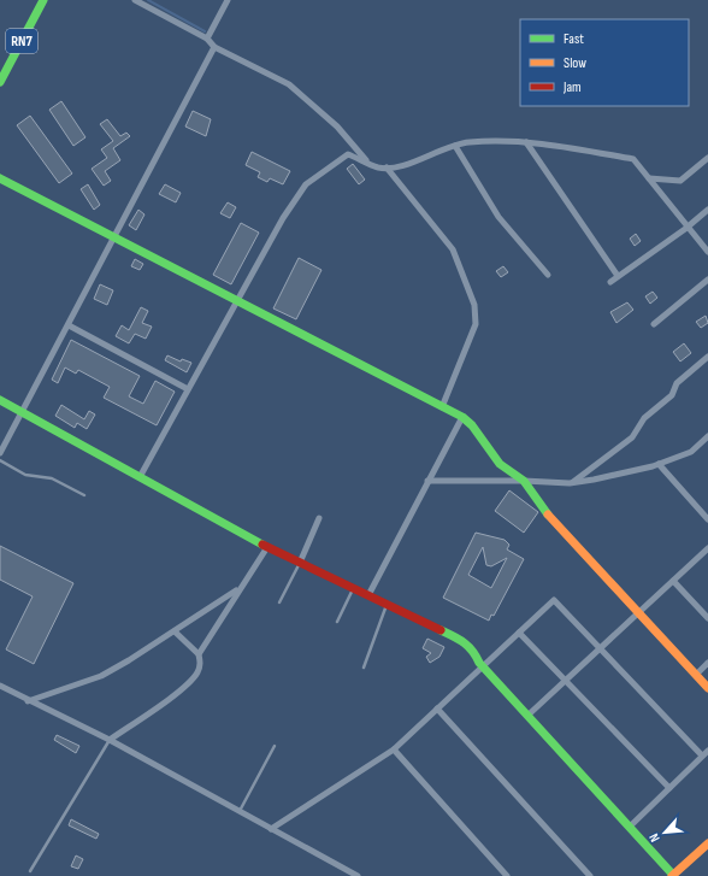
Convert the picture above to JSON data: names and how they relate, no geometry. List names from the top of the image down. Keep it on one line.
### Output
{"streets":{"main road":["RN7"]},"legend":["Fast","Slow","Jam"],"north":"bottom left"}
